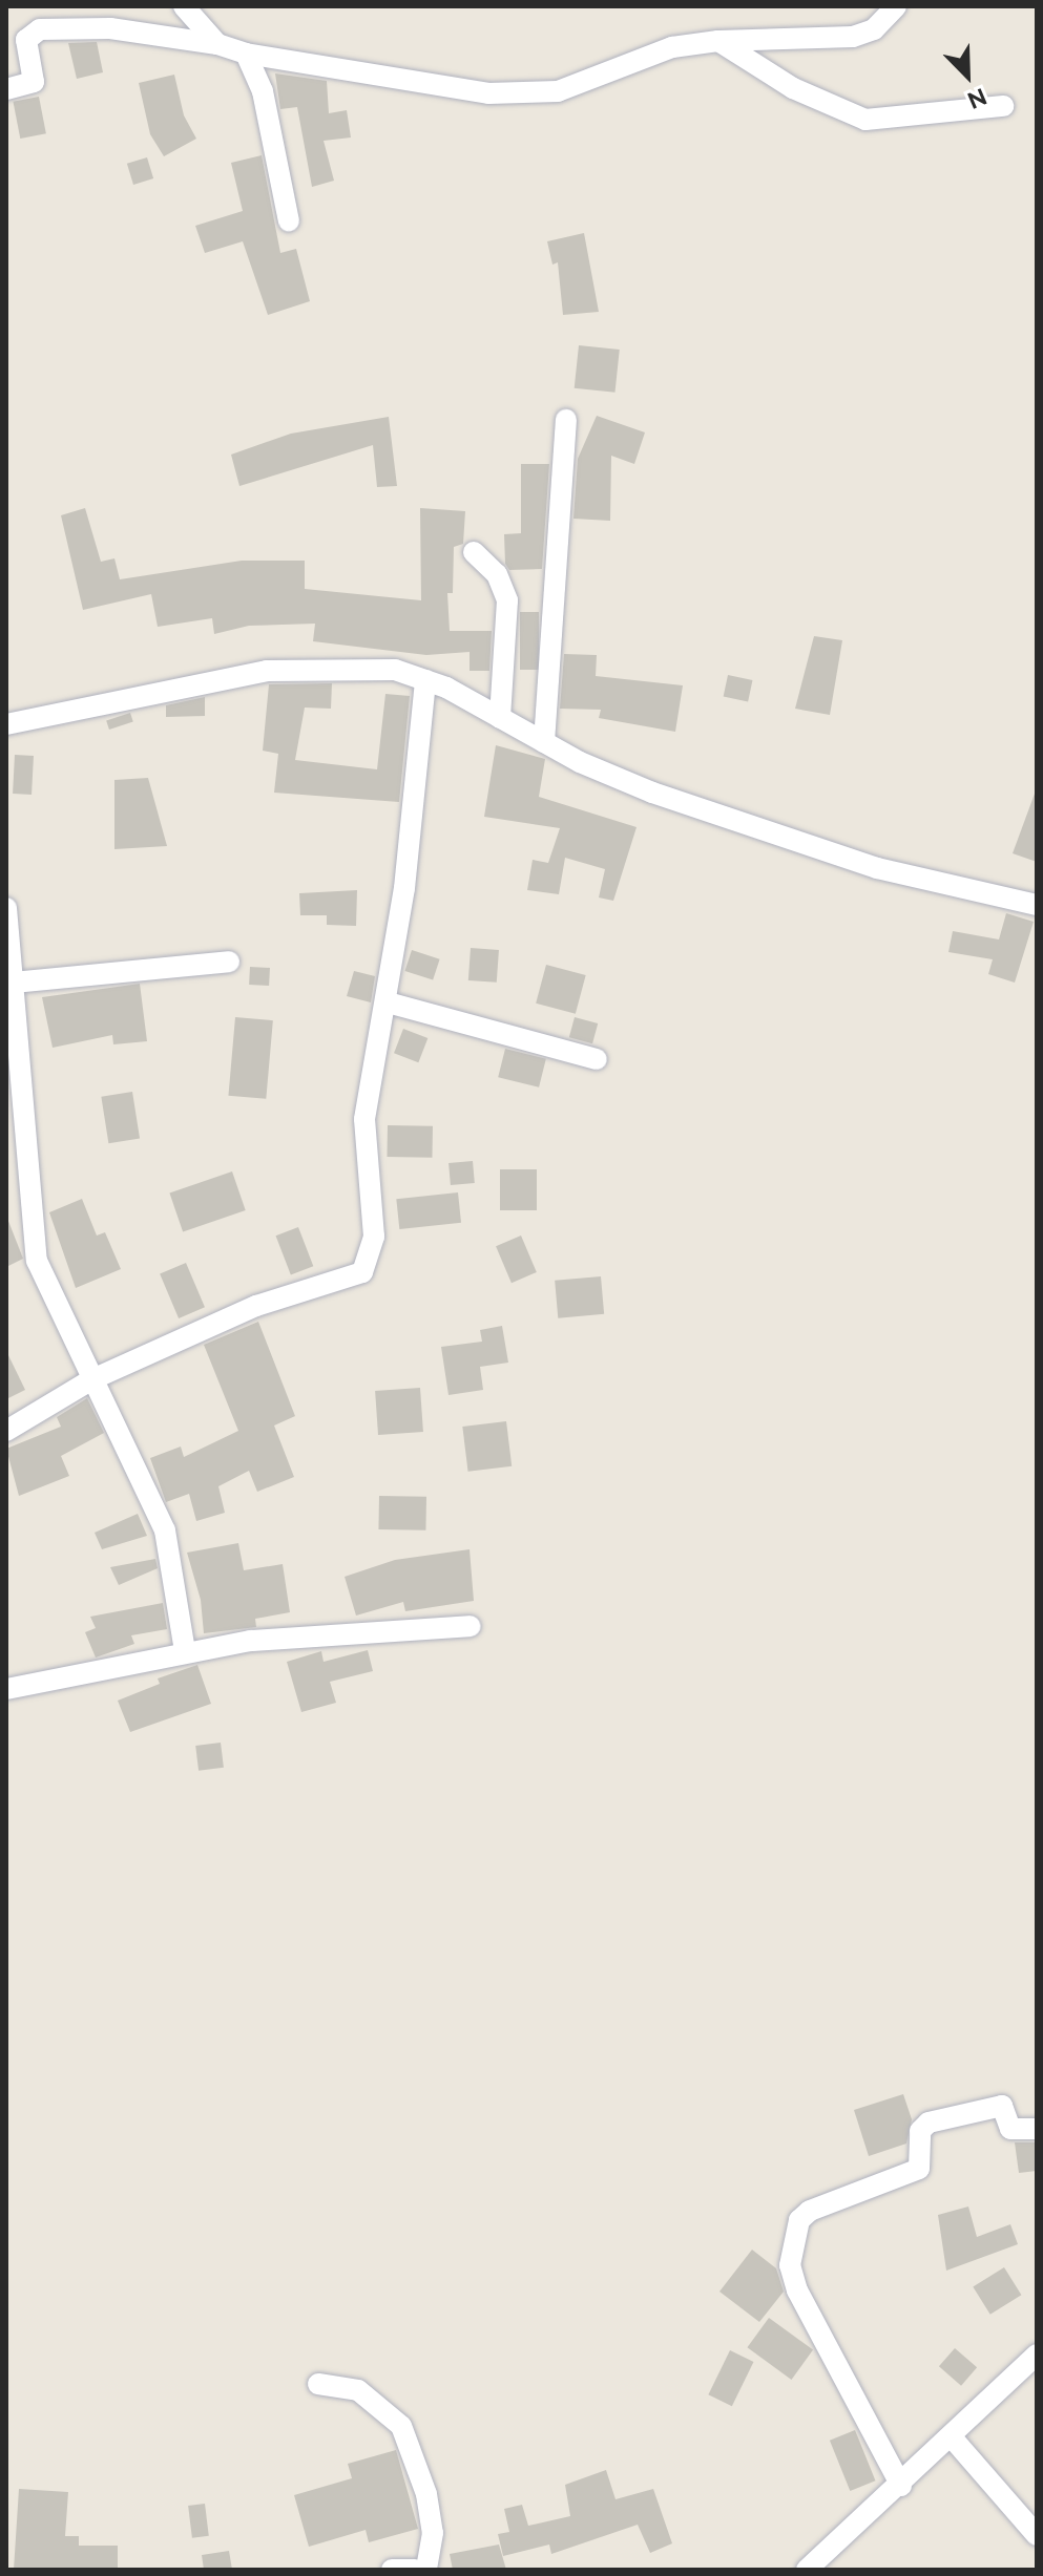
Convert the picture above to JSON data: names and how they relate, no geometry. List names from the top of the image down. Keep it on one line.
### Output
{"north":"bottom right"}
